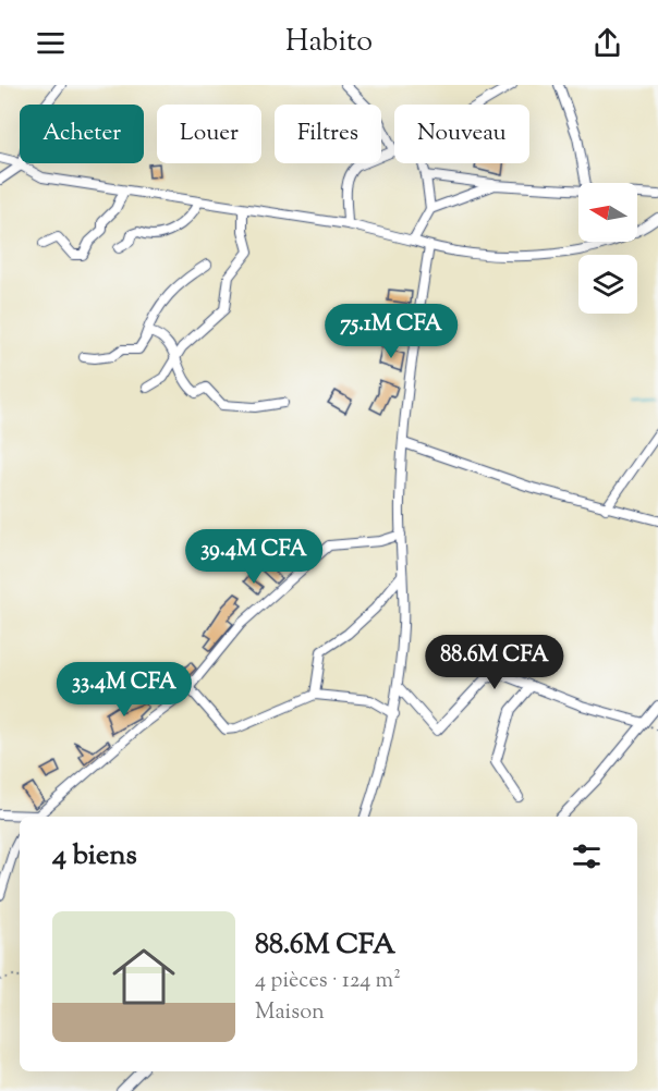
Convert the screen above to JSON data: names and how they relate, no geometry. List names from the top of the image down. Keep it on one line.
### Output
{"north":"left","page":{"header":"Habito","chip":["Acheter","Louer","Filtres","Nouveau"],"price":["75.1M CFA","39.4M CFA","88.6M CFA","33.4M CFA"],"heading":"4 biens","list":[{"name":"88.6M CFA","note":"4 pièces · 124 m² · Maison"}]}}
